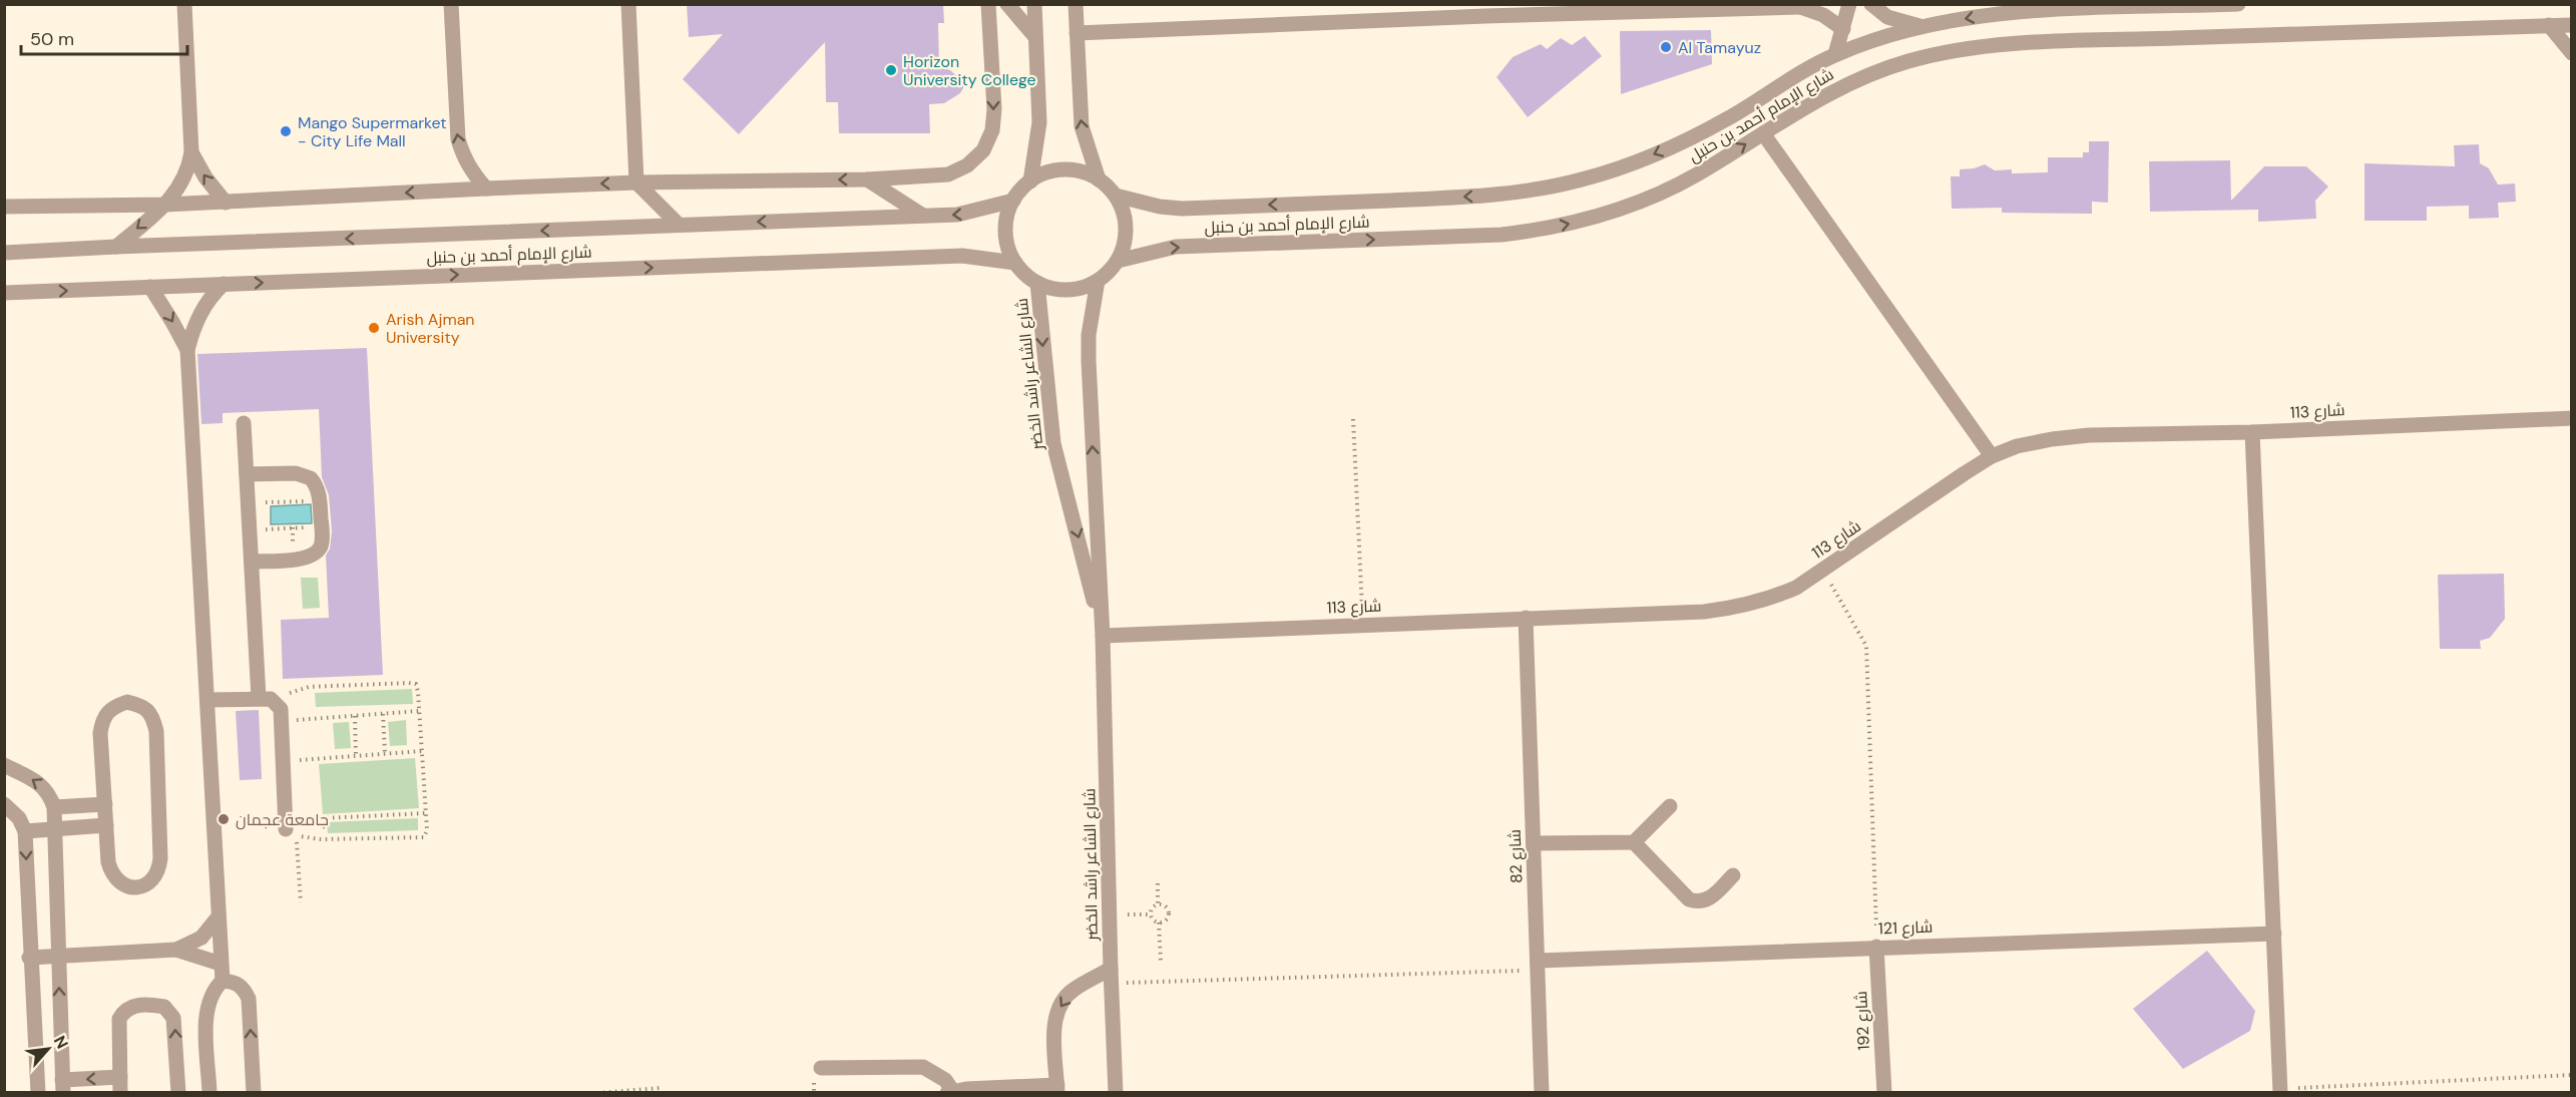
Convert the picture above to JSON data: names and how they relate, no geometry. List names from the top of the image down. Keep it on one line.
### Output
{"streets":{"street":["شارع الإمام أحمد بن حنبل","شارع الشاعر راشد الخضر","شارع 113","شارع 82","شارع 121","شارع 192"]},"crossings":[["شارع الإمام أحمد بن حنبل","شارع الشاعر راشد الخضر"],["شارع الشاعر راشد الخضر","شارع 113"],["شارع 113","شارع 82"],["شارع 82","شارع 121"],["شارع 121","شارع 192"]],"places":["Al Tamayuz","Horizon University College","Mango Supermarket - City Life Mall","Arish Ajman University","جامعة عجمان"],"scale_bar":"50 m","north":"top right"}
